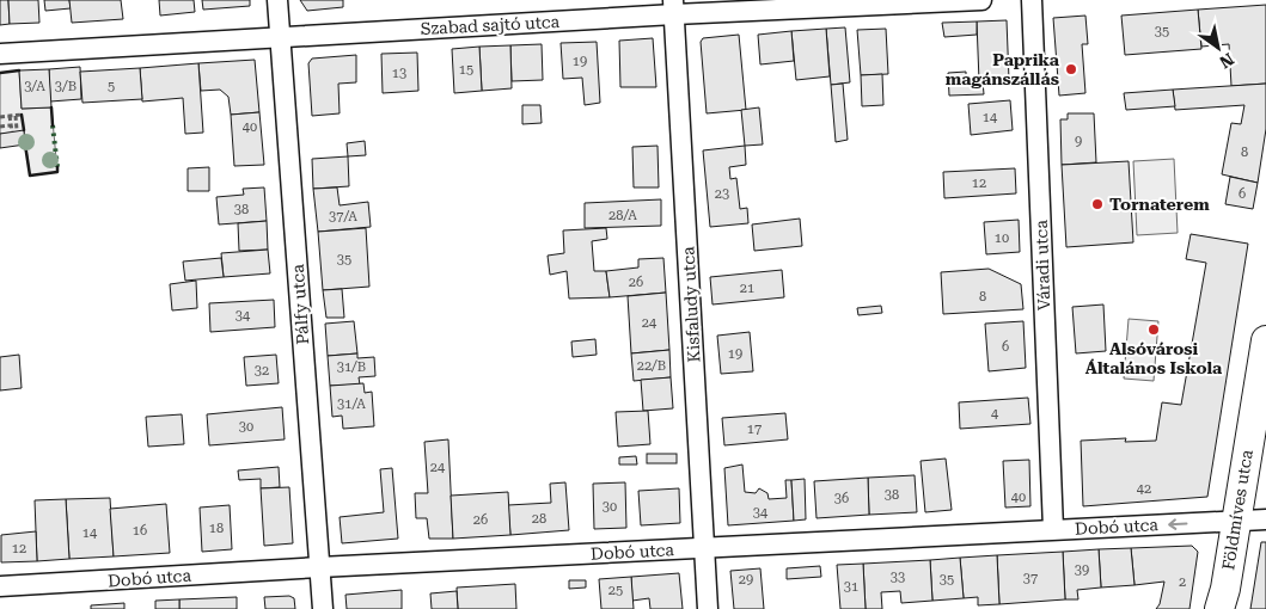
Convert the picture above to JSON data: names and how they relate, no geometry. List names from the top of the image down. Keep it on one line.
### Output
{"streets":{"street":["Szabad sajtó utca","Váradi utca","Pálfy utca","Kisfaludy utca","Földmíves utca","Dobó utca"]},"crossings":[["Szabad sajtó utca","Pálfy utca"],["Szabad sajtó utca","Kisfaludy utca"],["Váradi utca","Dobó utca"],["Pálfy utca","Dobó utca"],["Kisfaludy utca","Dobó utca"],["Földmíves utca","Dobó utca"]],"places":["Paprika magánszállás","Tornaterem","Alsóvárosi Általános Iskola"],"house_numbers":["35","19","15","13","3/A","3/B","5","14","40","9","8","12","23","6","38","28/A","37/A","10","35","26","21","8","34","24","6","19","22/B","31/B","32","31/A","4","30","17","24","42","38","40","36","30","34","28","26","18","16","14","12","39","33","37","29","35","2","31","25"],"north":"bottom right"}
